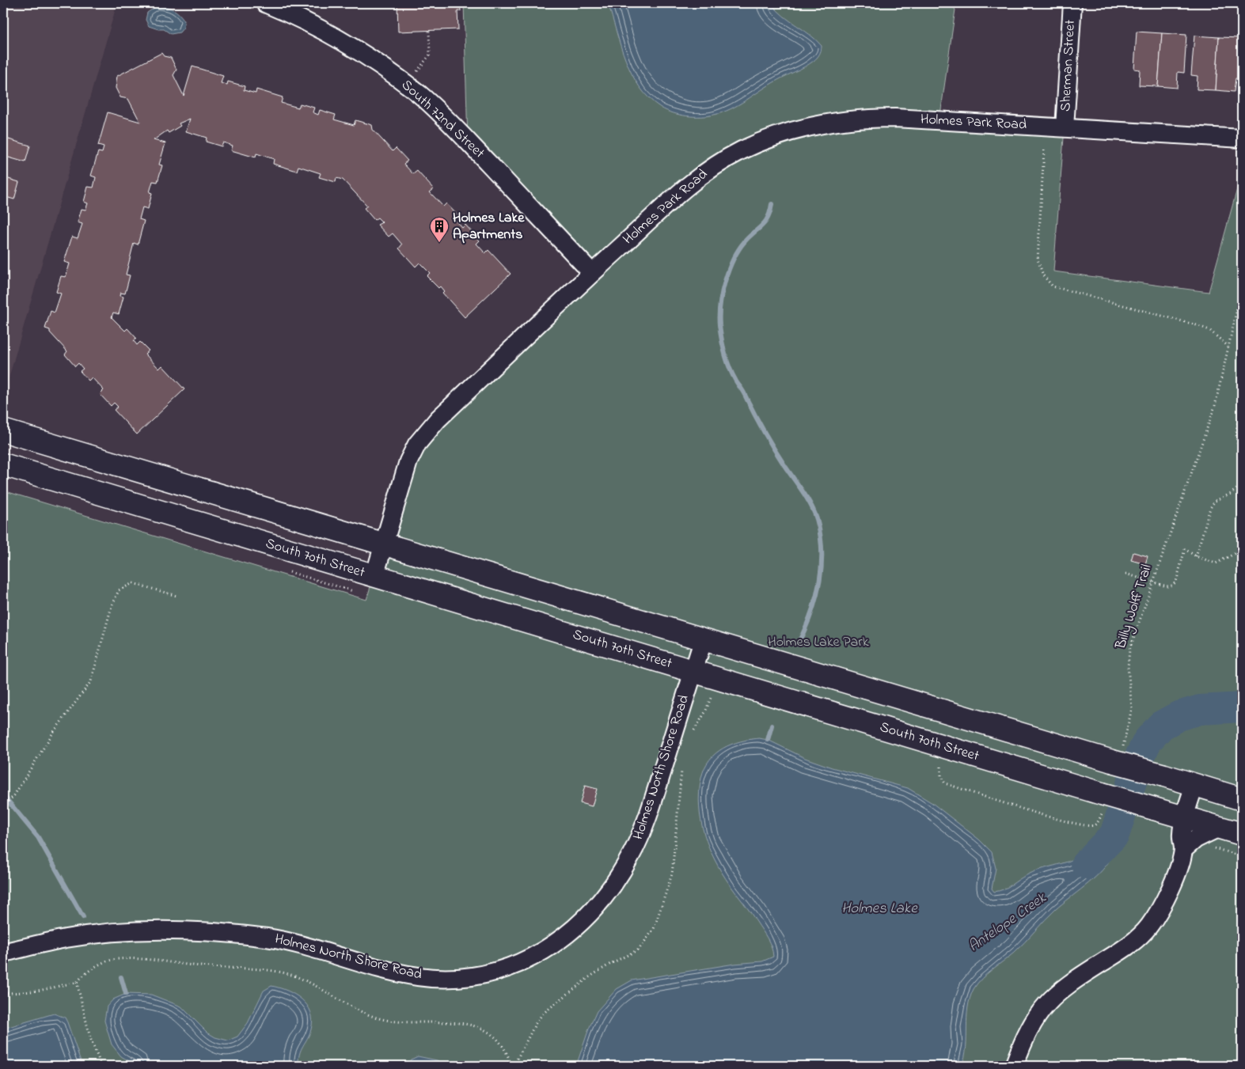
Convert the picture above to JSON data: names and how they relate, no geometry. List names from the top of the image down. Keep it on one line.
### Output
{"streets":{"main road":["South 70th Street"],"street":["Sherman Street","South 72nd Street","Holmes Park Road","Holmes North Shore Road"],"path":["Billy Wolff Trail"]},"crossings":[["Sherman Street","Holmes Park Road"],["South 72nd Street","Holmes Park Road"],["Holmes Park Road","South 70th Street"],["South 70th Street","Holmes North Shore Road"]],"water":["Holmes Lake","Antelope Creek"],"parks":["Holmes Lake Park"],"places":{"building":["Holmes Lake Apartments"]}}
